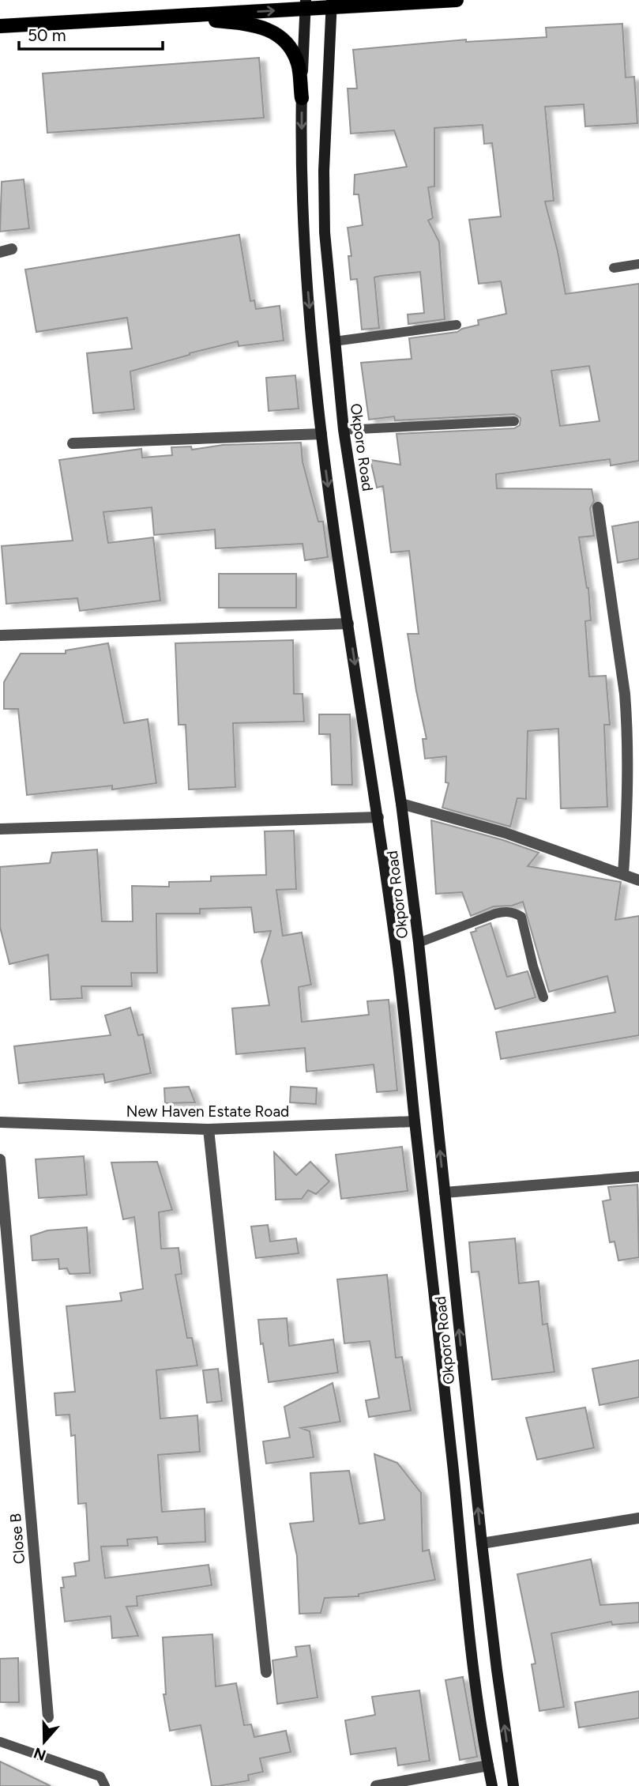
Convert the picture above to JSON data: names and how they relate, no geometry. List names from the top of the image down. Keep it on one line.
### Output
{"streets":{"main road":["Okporo Road"],"street":["New Haven Estate Road","Close B"]},"crossings":[["Okporo Road","New Haven Estate Road"]],"scale_bar":"50 m","north":"bottom"}
